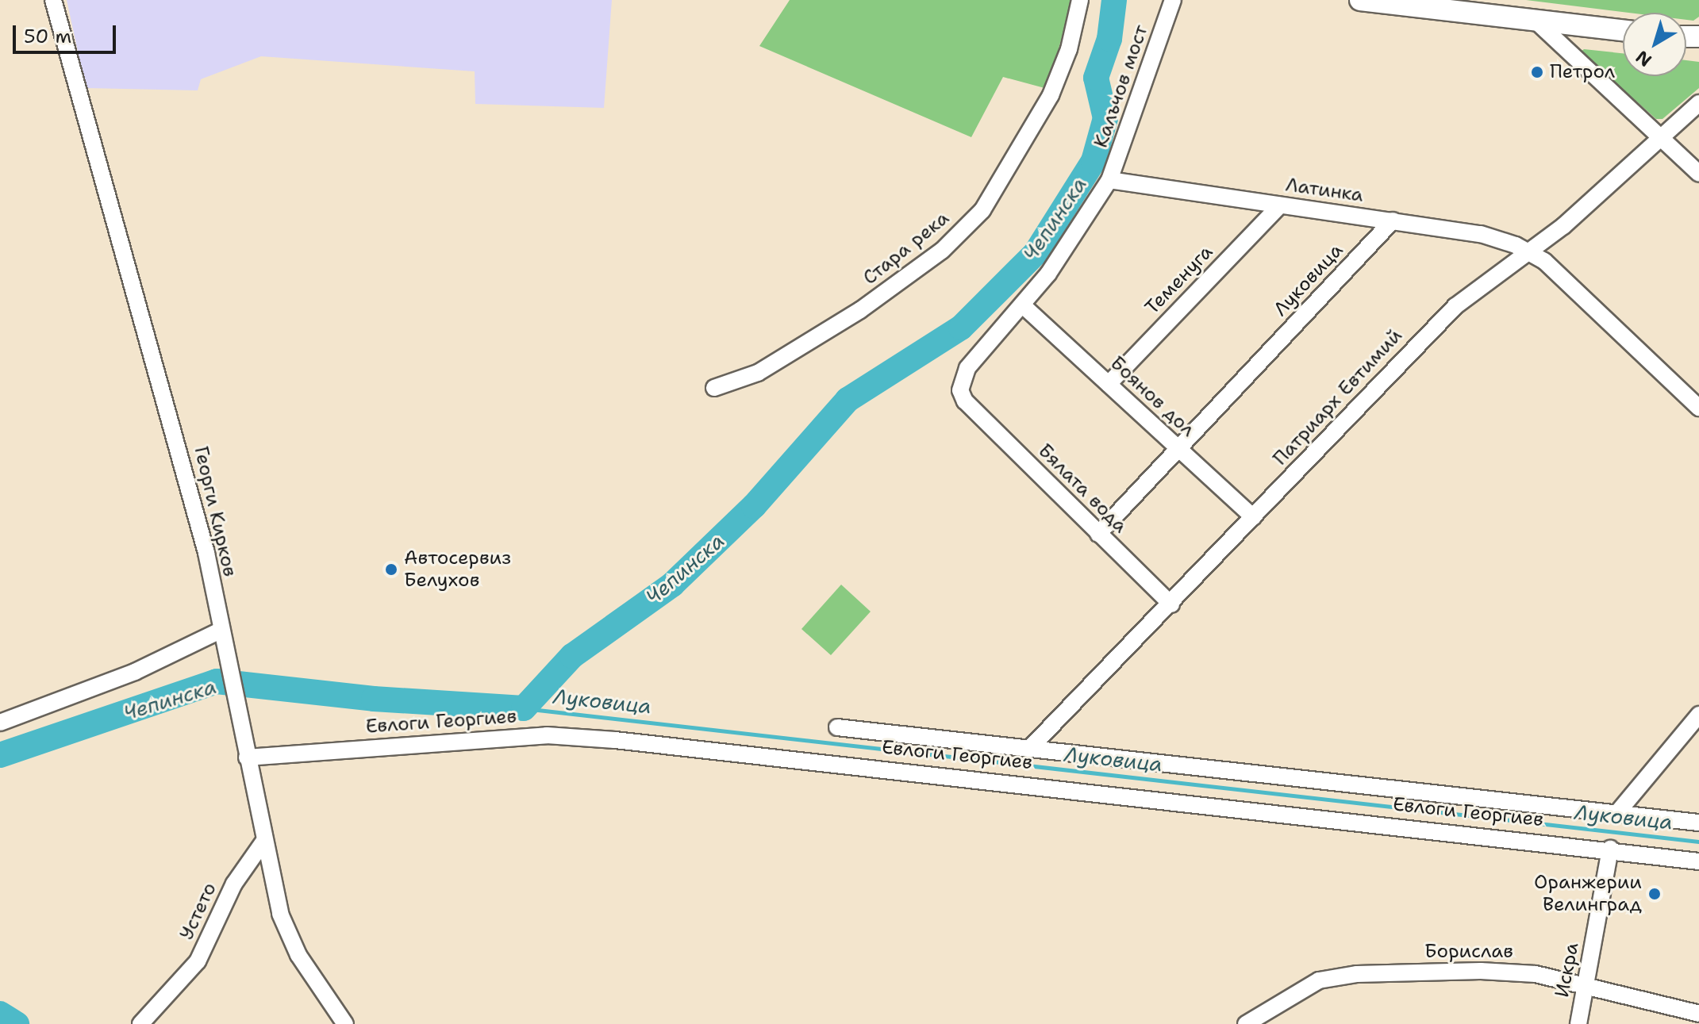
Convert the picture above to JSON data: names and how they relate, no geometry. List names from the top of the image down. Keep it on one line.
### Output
{"streets":{"street":["Калъчов мост","Латинка","Стара река","Теменуга","Луковица","Боянов дол","Патриарх Евтимий","Бялата вода","Георги Кирков","Евлоги Георгиев","Устето","Борислав","Искра"]},"crossings":[["Калъчов мост","Латинка"],["Калъчов мост","Боянов дол"],["Калъчов мост","Бялата вода"],["Латинка","Теменуга"],["Латинка","Луковица"],["Латинка","Патриарх Евтимий"],["Теменуга","Боянов дол"],["Луковица","Боянов дол"],["Луковица","Бялата вода"],["Боянов дол","Патриарх Евтимий"],["Патриарх Евтимий","Бялата вода"],["Патриарх Евтимий","Евлоги Георгиев"],["Георги Кирков","Евлоги Георгиев"],["Георги Кирков","Устето"],["Евлоги Георгиев","Искра"],["Борислав","Искра"]],"water":["Чепинска","Луковица"],"places":["Петрол","Автосервиз Белухов","Оранжерии Велинград"],"scale_bar":"50 m","north":"bottom left"}
